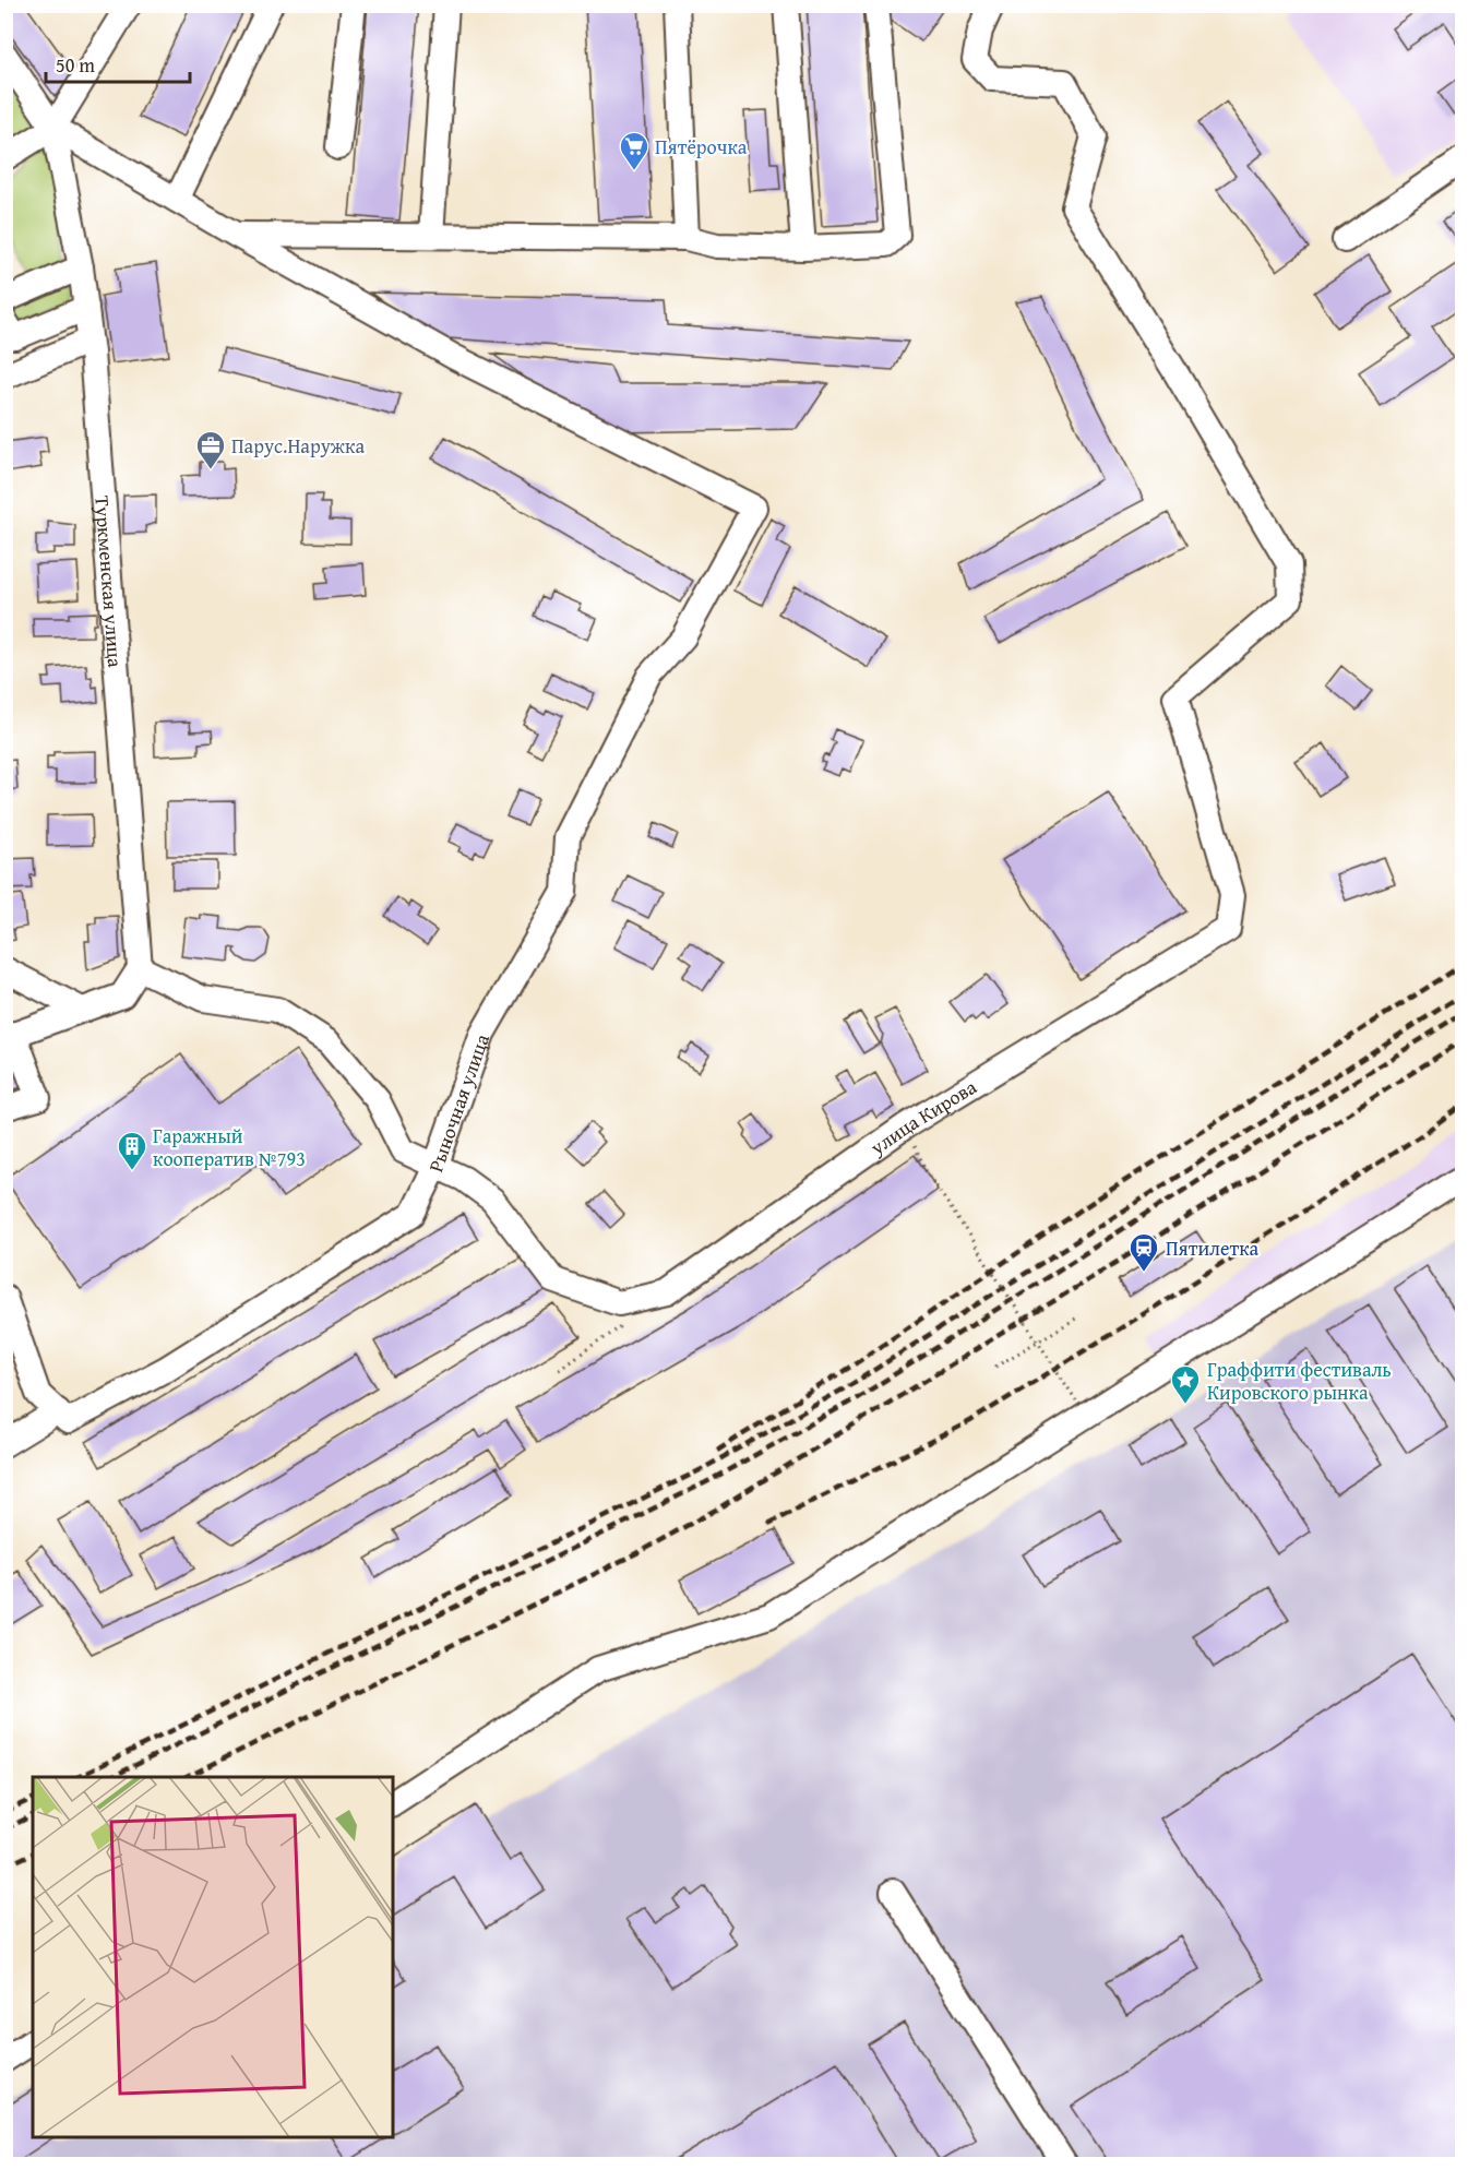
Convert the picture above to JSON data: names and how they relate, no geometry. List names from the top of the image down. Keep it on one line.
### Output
{"streets":{"street":["Туркменская улица","Рыночная улица","улица Кирова"]},"crossings":[["Туркменская улица","улица Кирова"],["Рыночная улица","улица Кирова"]],"places":{"supermarket":["Пятёрочка"],"office":["Парус.Наружка"],"building":["Гаражный кооператив №793"],"station":["Пятилетка"],"place":["Граффити фестиваль Кировского рынка"]},"scale_bar":"50 m"}
